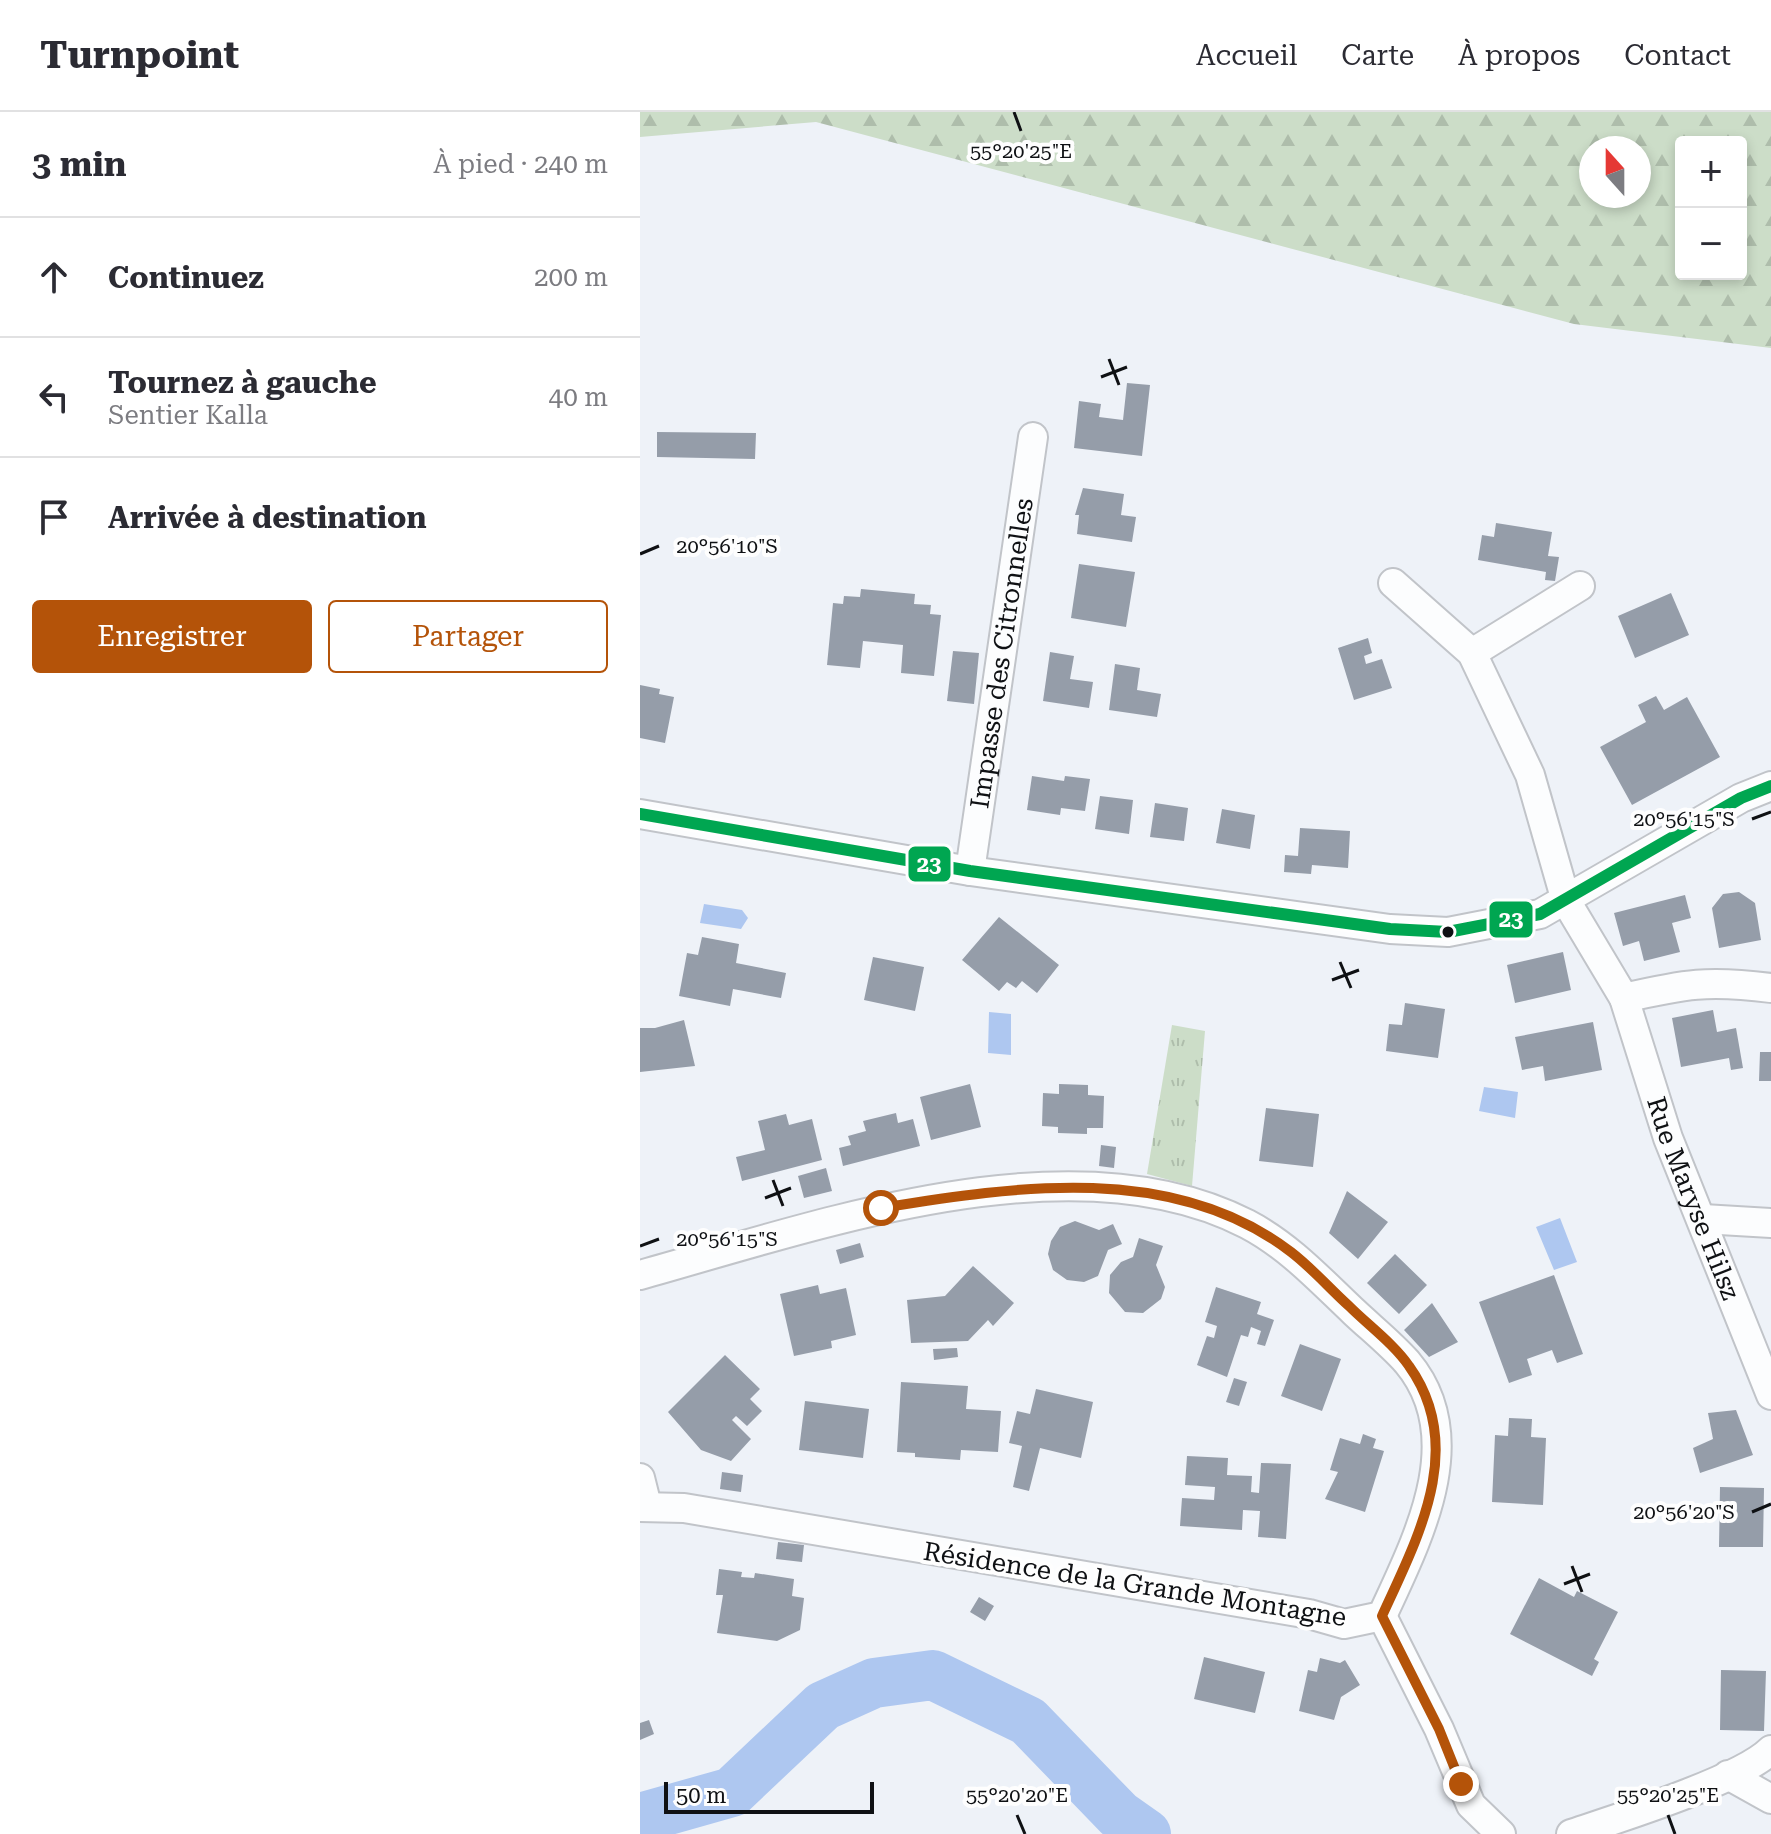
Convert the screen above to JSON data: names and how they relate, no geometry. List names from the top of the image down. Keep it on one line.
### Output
{"streets":{"street":["Impasse des Citronnelles","Rue Maryse Hilsz","Résidence de la Grande Montagne"]},"lines":["transit line 23"],"scale_bar":"50 m","north":"top","page":{"header":"Turnpoint","nav":["Accueil","Carte","À propos","Contact"],"heading":["3 min","À pied · 240 m"],"map_buttons":["+","−"],"list":[["Continuez","200 m"],["Tournez à gauche","Sentier Kalla","40 m"],"Arrivée à destination"],"buttons":["Enregistrer","Partager"],"scale":"50 m"},"coordinates":["55°20'25\"E","20°56'10\"S","20°56'15\"S","20°56'20\"S","55°20'20\"E"]}
